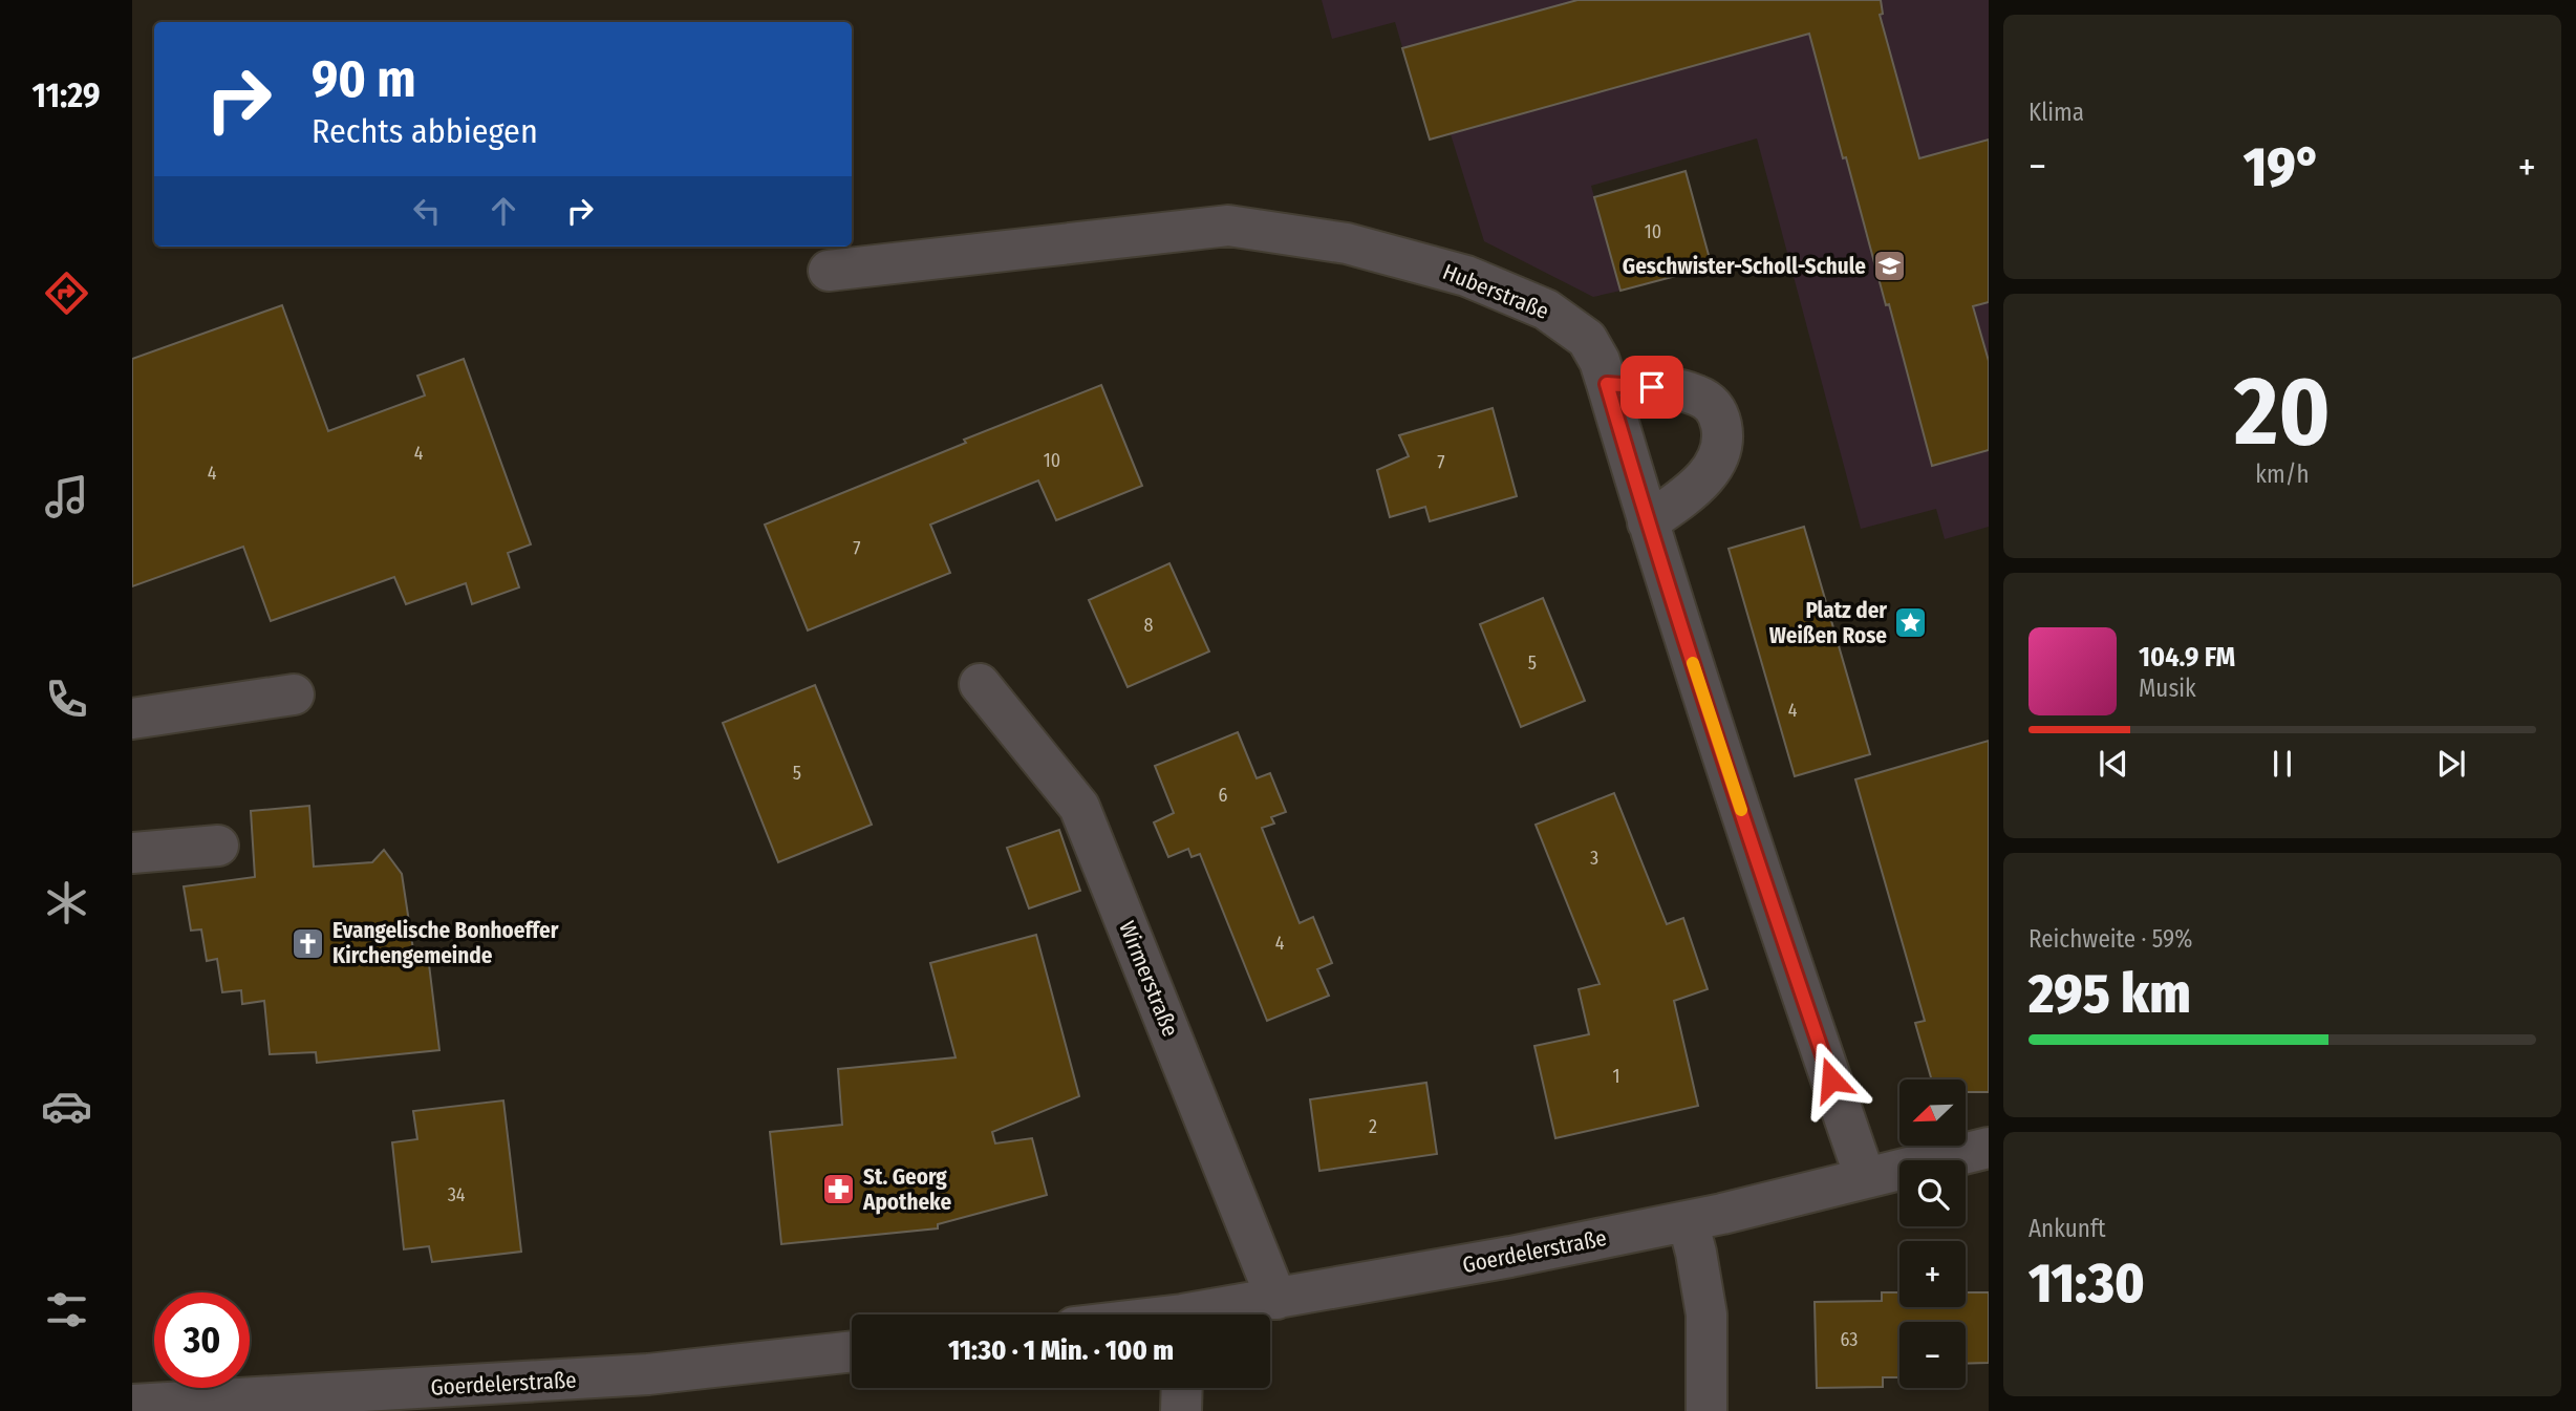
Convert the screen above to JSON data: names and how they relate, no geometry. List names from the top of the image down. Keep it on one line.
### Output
{"streets":{"street":["Huberstraße","Wirmerstraße","Goerdelerstraße"]},"crossings":[["Huberstraße","Goerdelerstraße"],["Wirmerstraße","Goerdelerstraße"]],"places":{"school or university":["Geschwister-Scholl-Schule"],"place":["Platz der Weißen Rose"],"church":["Evangelische Bonhoeffer Kirchengemeinde"],"pharmacy":["St. Georg Apotheke"]},"house_numbers":["10","4","10","7","4","7","8","5","4","5","6","3","4","1","2","34","63"],"north":"bottom left","page":{"tabs":"11:29","tile":["Klima",["20","km/h"],["Reichweite · 59%","295 km"],["Ankunft","11:30"]],"turn":["90 m","Rechts abbiegen"],"heat":["−","19°","+"],"song":["104.9 FM","Musik"],"map_buttons":["+","−"],"limit":"30","trip":"11:30 · 1 Min. · 100 m"}}
